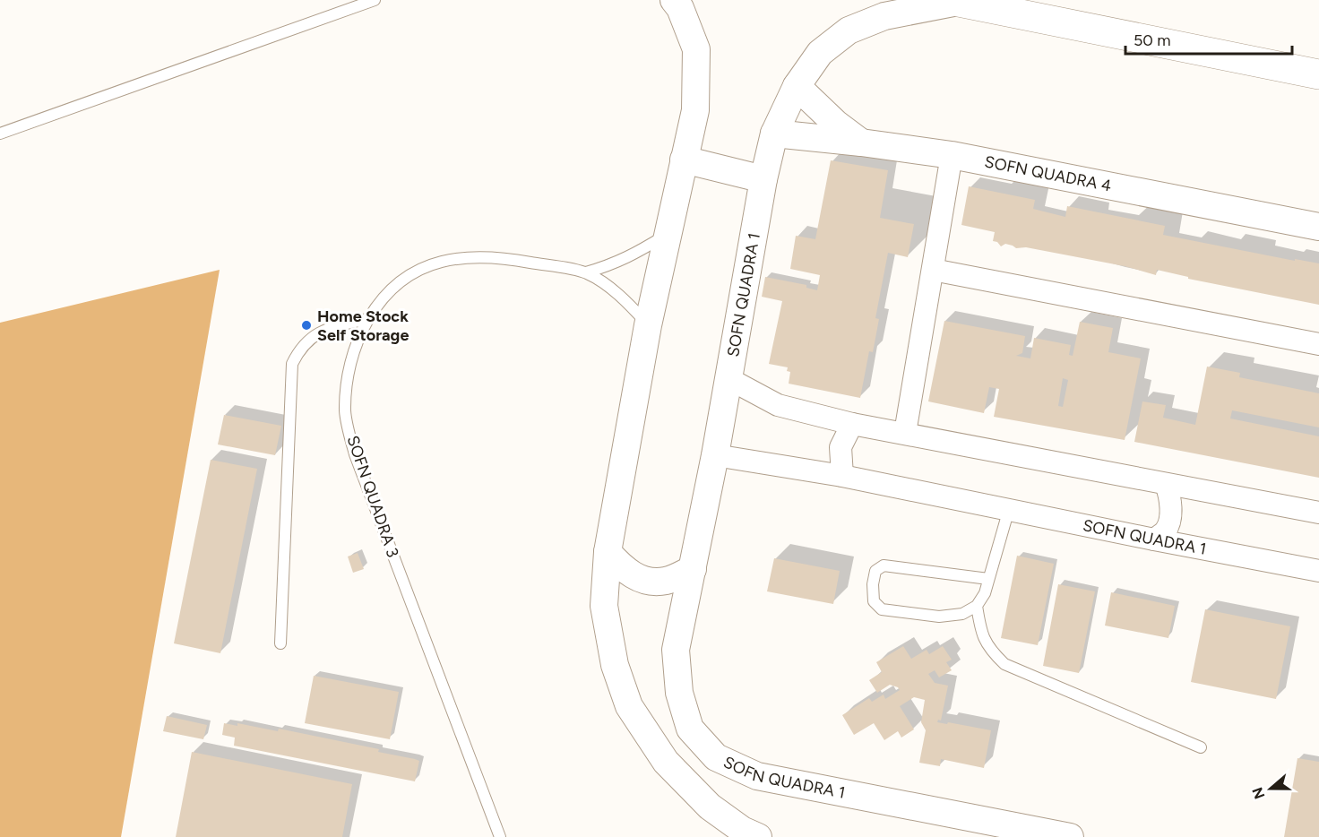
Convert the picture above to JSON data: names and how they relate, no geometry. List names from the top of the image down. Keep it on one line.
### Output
{"streets":{"street":["SOFN QUADRA 4","SOFN QUADRA 1"],"lane":["SOFN QUADRA 3"]},"crossings":[["SOFN QUADRA 4","SOFN QUADRA 1"]],"places":["Home Stock Self Storage"],"scale_bar":"50 m","north":"left"}
